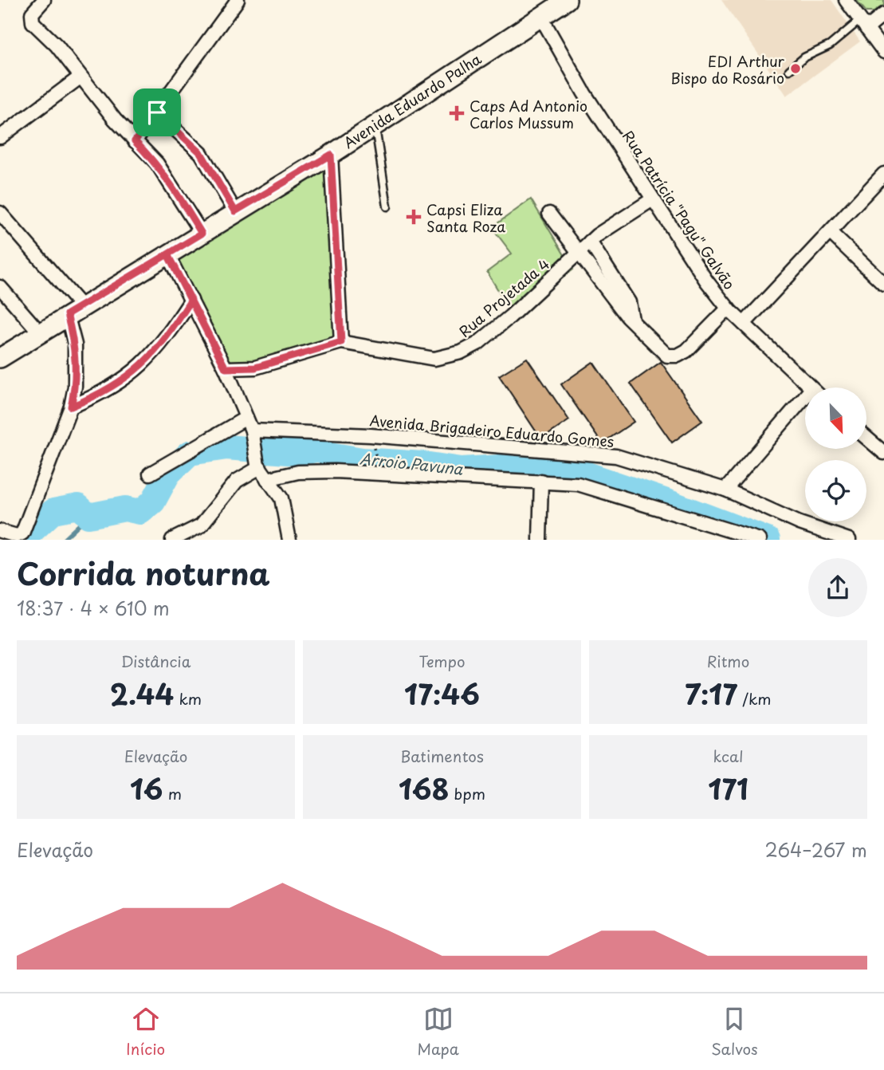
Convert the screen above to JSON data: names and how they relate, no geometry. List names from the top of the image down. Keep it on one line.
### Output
{"streets":{"street":["Avenida Eduardo Palha","Rua Patrícia \"Pagu\" Galvão","Rua Projetada 4","Avenida Brigadeiro Eduardo Gomes"]},"crossings":[["Avenida Eduardo Palha","Rua Patrícia \"Pagu\" Galvão"],["Rua Patrícia \"Pagu\" Galvão","Rua Projetada 4"]],"water":["Arroio Pavuna"],"places":{"other":["EDI Arthur Bispo do Rosário"],"health":["Caps Ad Antonio Carlos Mussum","Capsi Eliza Santa Roza"]},"north":"bottom right","page":{"heading":["Corrida noturna","18:37 · 4 × 610 m"],"stats":[["Distância","2.44 km"],["Tempo","17:46"],["Ritmo","7:17 /km"],["Elevação","16 m"],["Batimentos","168 bpm"],["kcal","171"]],"chart":["Elevação","264–267 m"],"tabs":["Início","Mapa","Salvos"]}}
